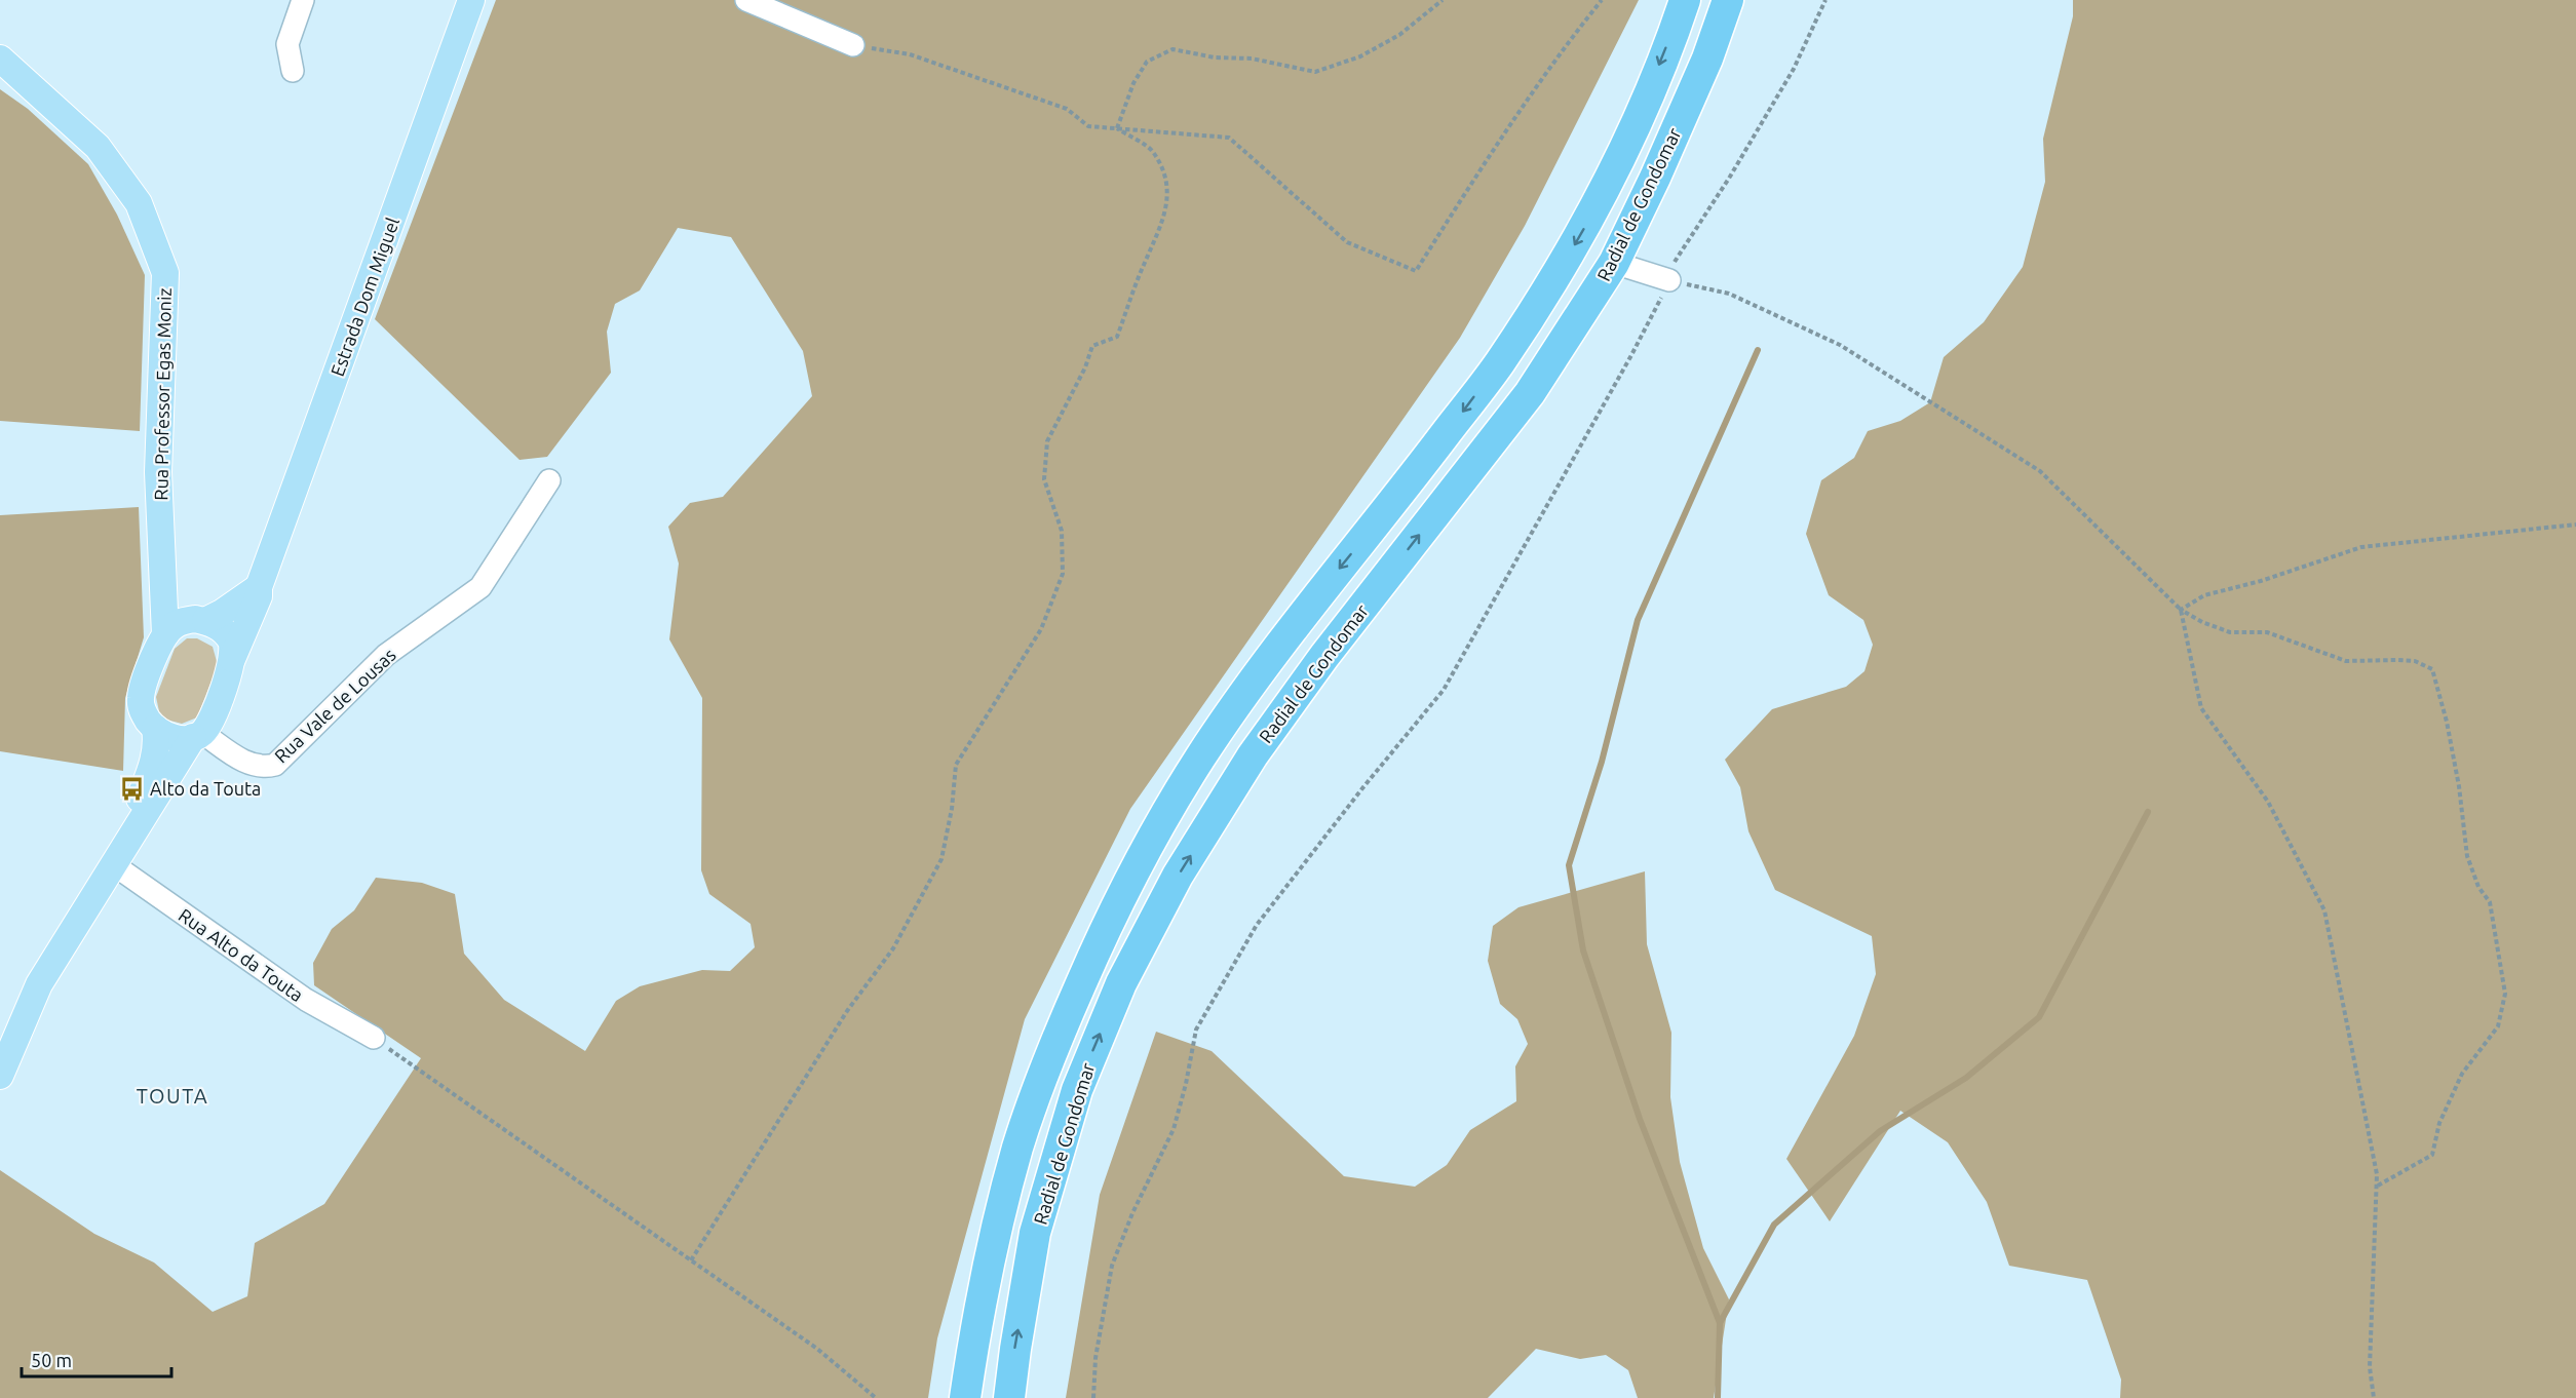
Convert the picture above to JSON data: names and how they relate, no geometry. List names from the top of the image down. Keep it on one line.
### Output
{"streets":{"highway":["Radial de Gondomar"],"main road":["Estrada Dom Miguel","Rua Professor Egas Moniz"],"street":["Rua Vale de Lousas","Rua Alto da Touta"]},"crossings":[["Estrada Dom Miguel","Rua Professor Egas Moniz"],["Estrada Dom Miguel","Rua Vale de Lousas"],["Rua Professor Egas Moniz","Rua Vale de Lousas"]],"districts":["TOUTA"],"places":{"bus stop":["Alto da Touta"]},"scale_bar":"50 m"}
